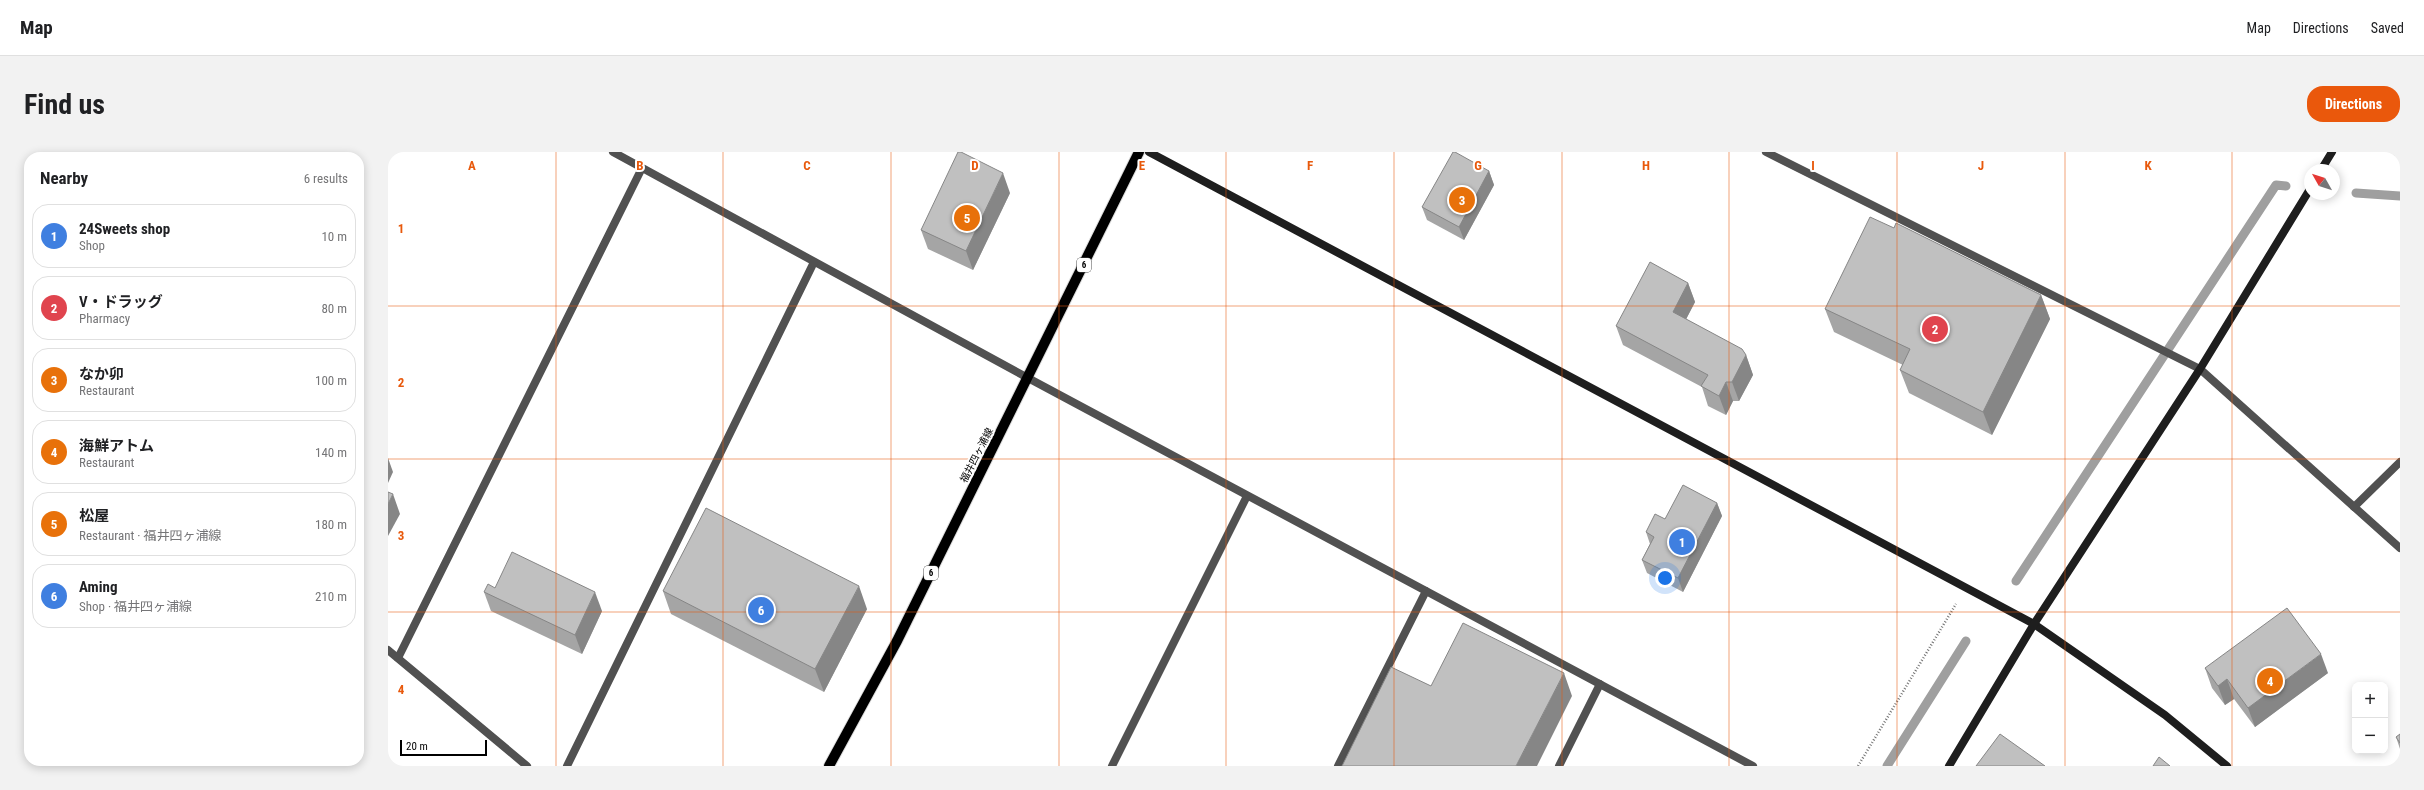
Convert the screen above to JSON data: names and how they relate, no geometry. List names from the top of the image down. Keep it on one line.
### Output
{"streets":{"main road":["6","福井四ヶ浦線"]},"scale_bar":"20 m","north":"top left","page":{"header":"Map","nav":["Map","Directions","Saved"],"buttons":"Directions","title":"Find us","heading":["Nearby","6 results"],"pins":["3","5","2","1","6","4"],"list":[{"mark":"1","name":"24Sweets shop","note":"Shop","value":"10 m"},{"mark":"2","name":"V・ドラッグ","note":"Pharmacy","value":"80 m"},{"mark":"3","name":"なか卯","note":"Restaurant","value":"100 m"},{"mark":"4","name":"海鮮アトム","note":"Restaurant","value":"140 m"},{"mark":"5","name":"松屋","note":"Restaurant · 福井四ヶ浦線","value":"180 m"},{"mark":"6","name":"Aming","note":"Shop · 福井四ヶ浦線","value":"210 m"}],"map_buttons":["+","−"],"scale":"20 m"},"grid":{"columns":["A","B","C","D","E","F","G","H","I","J","K"],"rows":["1","2","3","4"]}}
